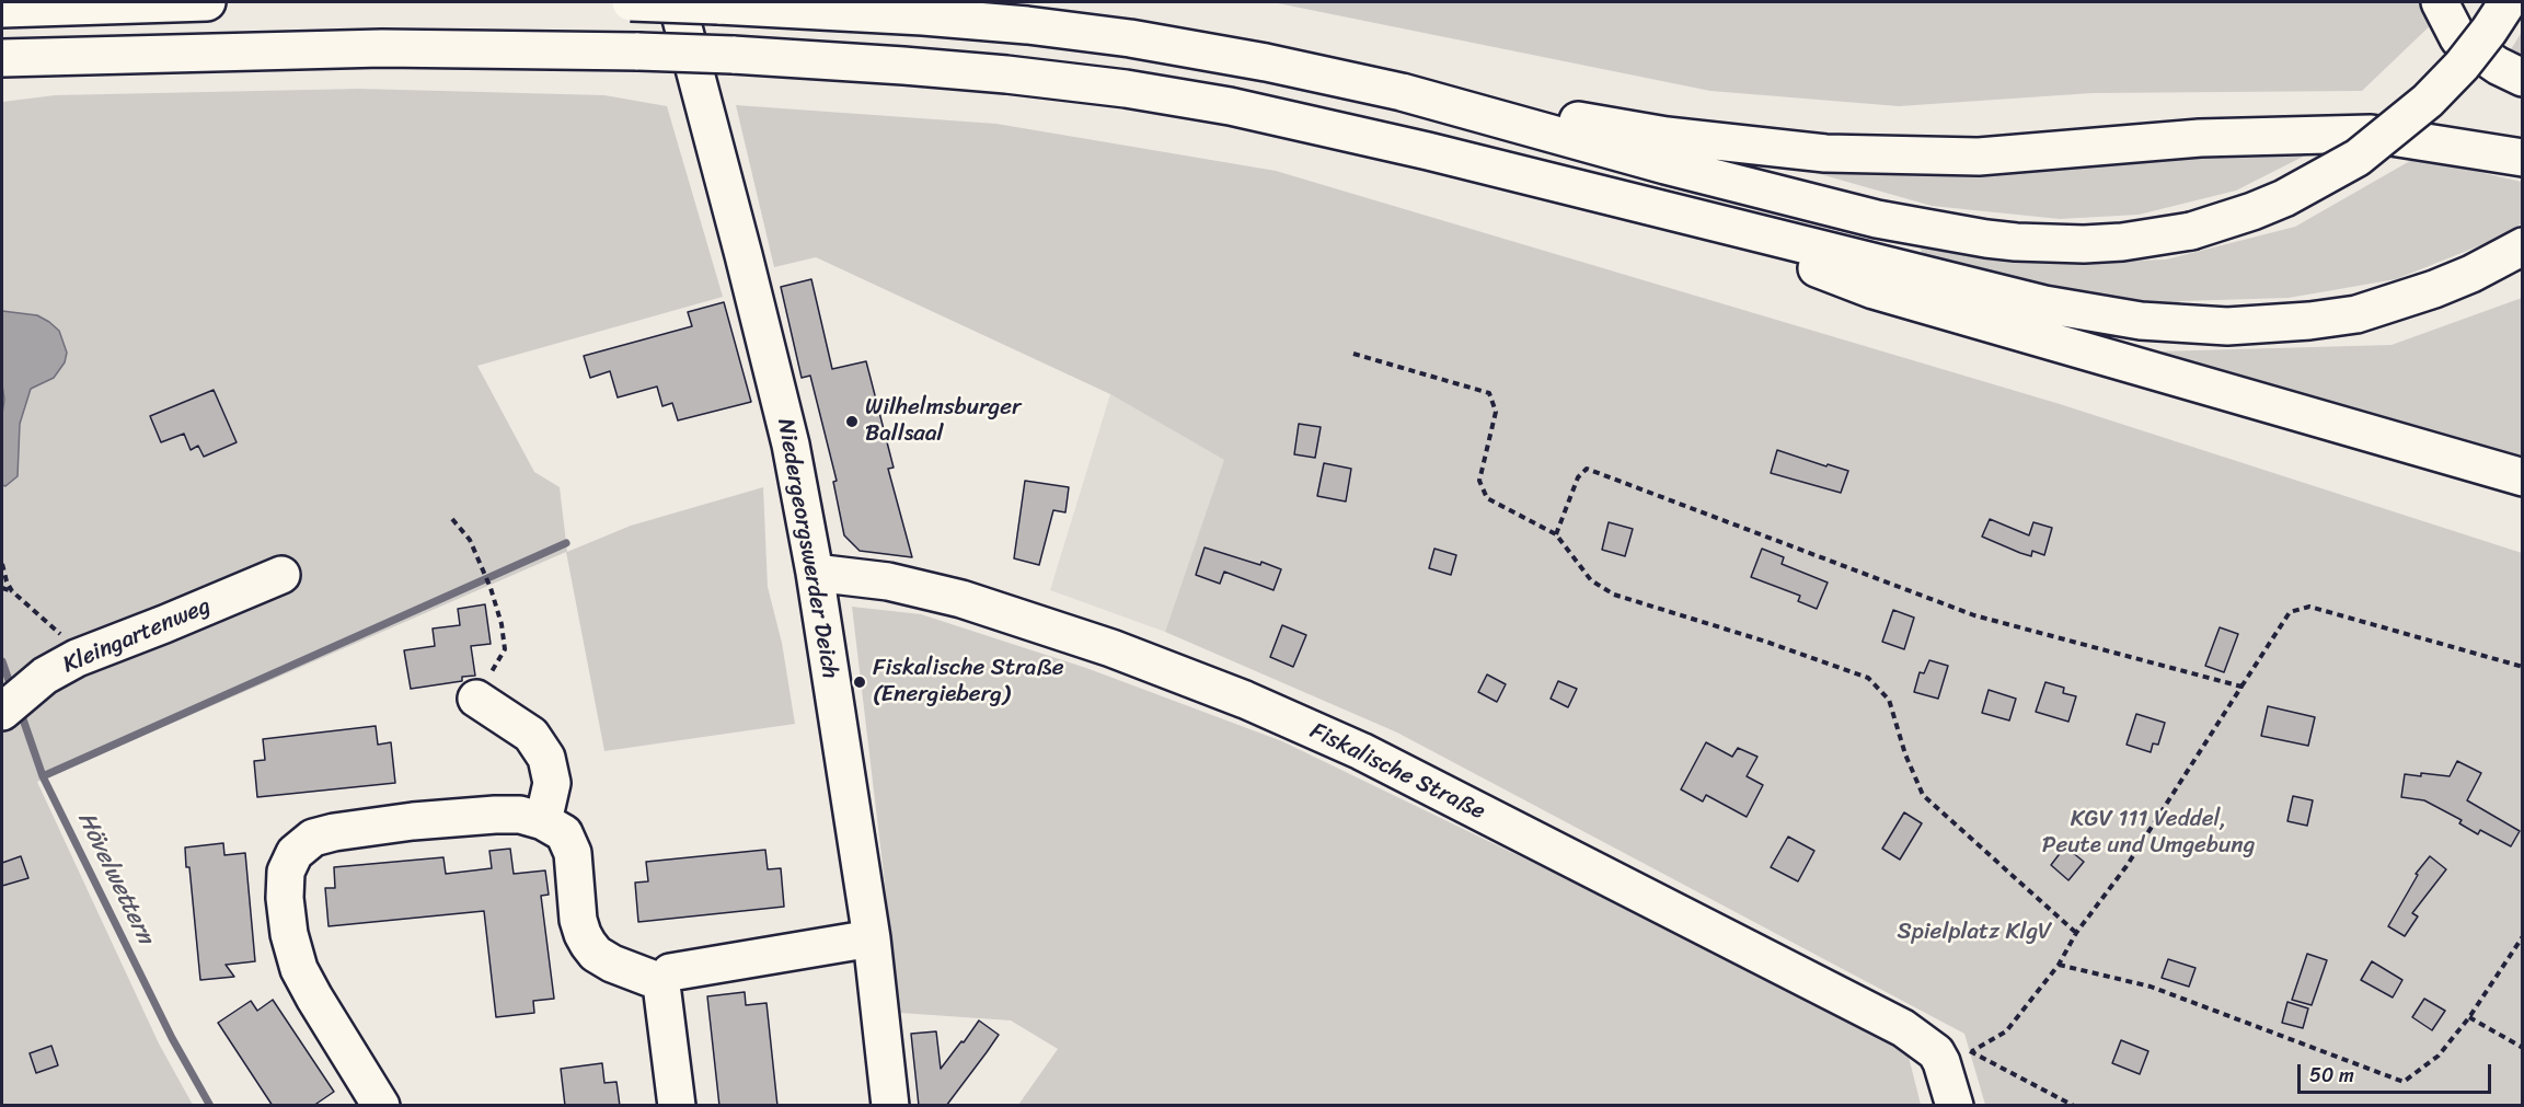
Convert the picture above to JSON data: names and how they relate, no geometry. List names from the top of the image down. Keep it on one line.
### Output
{"streets":{"main road":["Niedergeorgswerder Deich","Kleingartenweg","Fiskalische Straße"]},"crossings":[["Niedergeorgswerder Deich","Fiskalische Straße"]],"water":["Hövelwettern"],"parks":["KGV 111 Veddel, Peute und Umgebung","Spielplatz KlgV"],"places":["Wilhelmsburger Ballsaal","Fiskalische Straße (Energieberg)"],"scale_bar":"50 m"}
